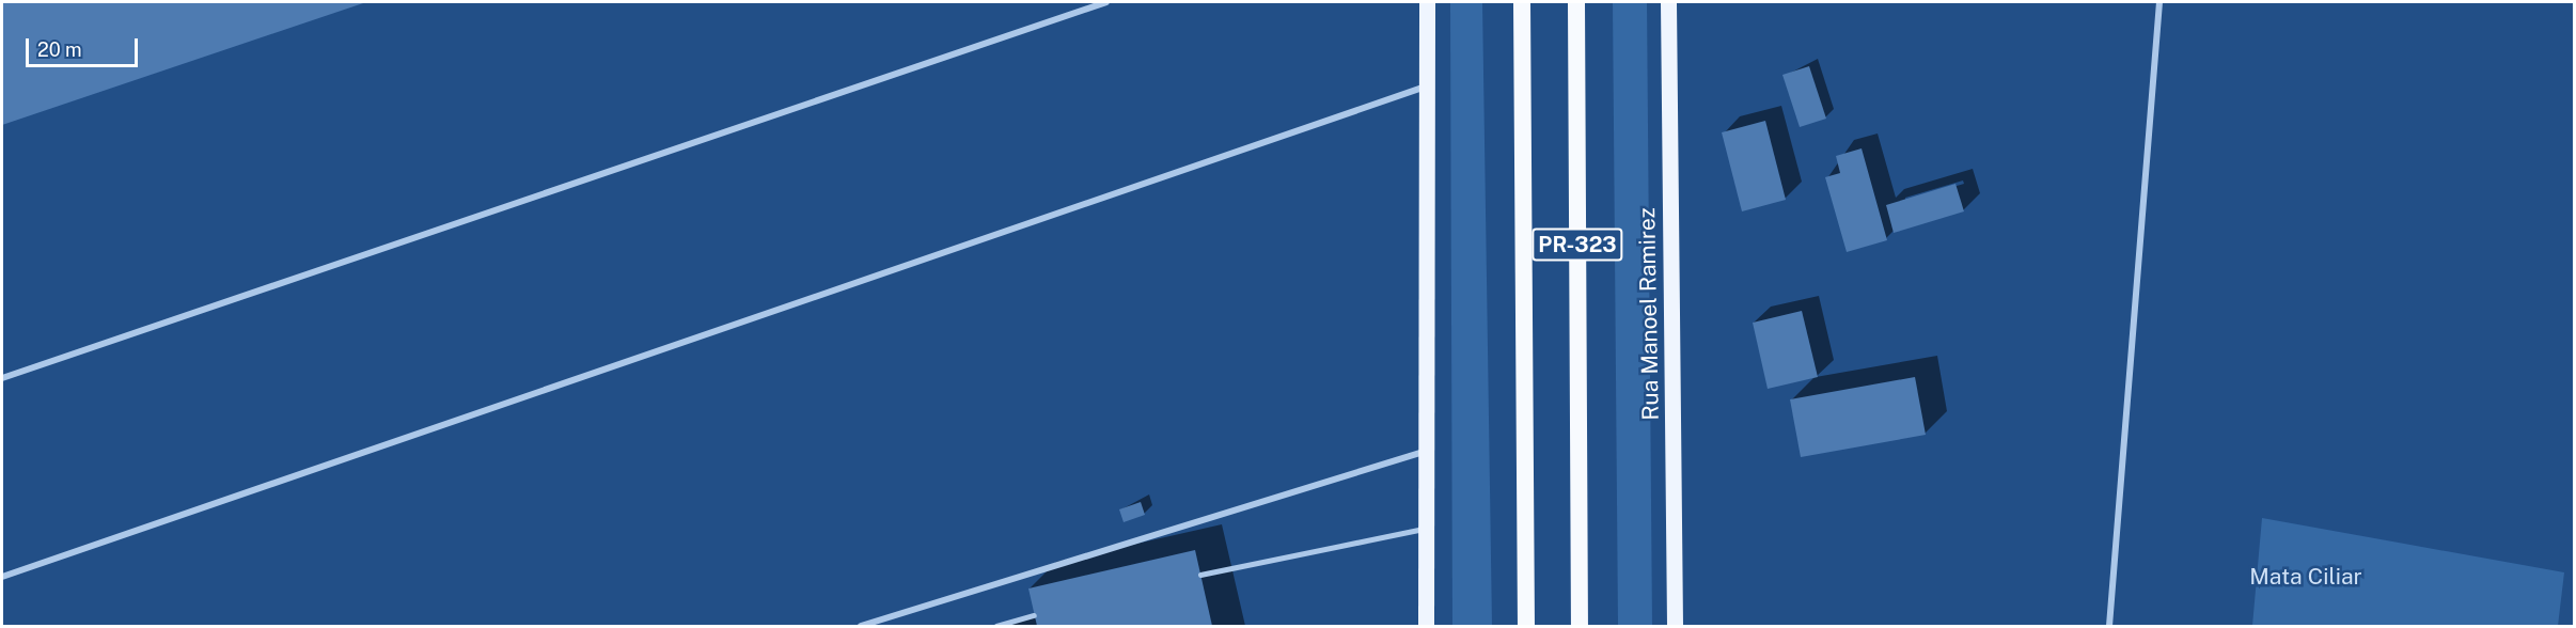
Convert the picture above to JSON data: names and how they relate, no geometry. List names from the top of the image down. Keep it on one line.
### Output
{"streets":{"highway":["PR-323"],"main road":["Rua Manoel Ramirez"]},"parks":["Mata Ciliar"],"scale_bar":"20 m"}
